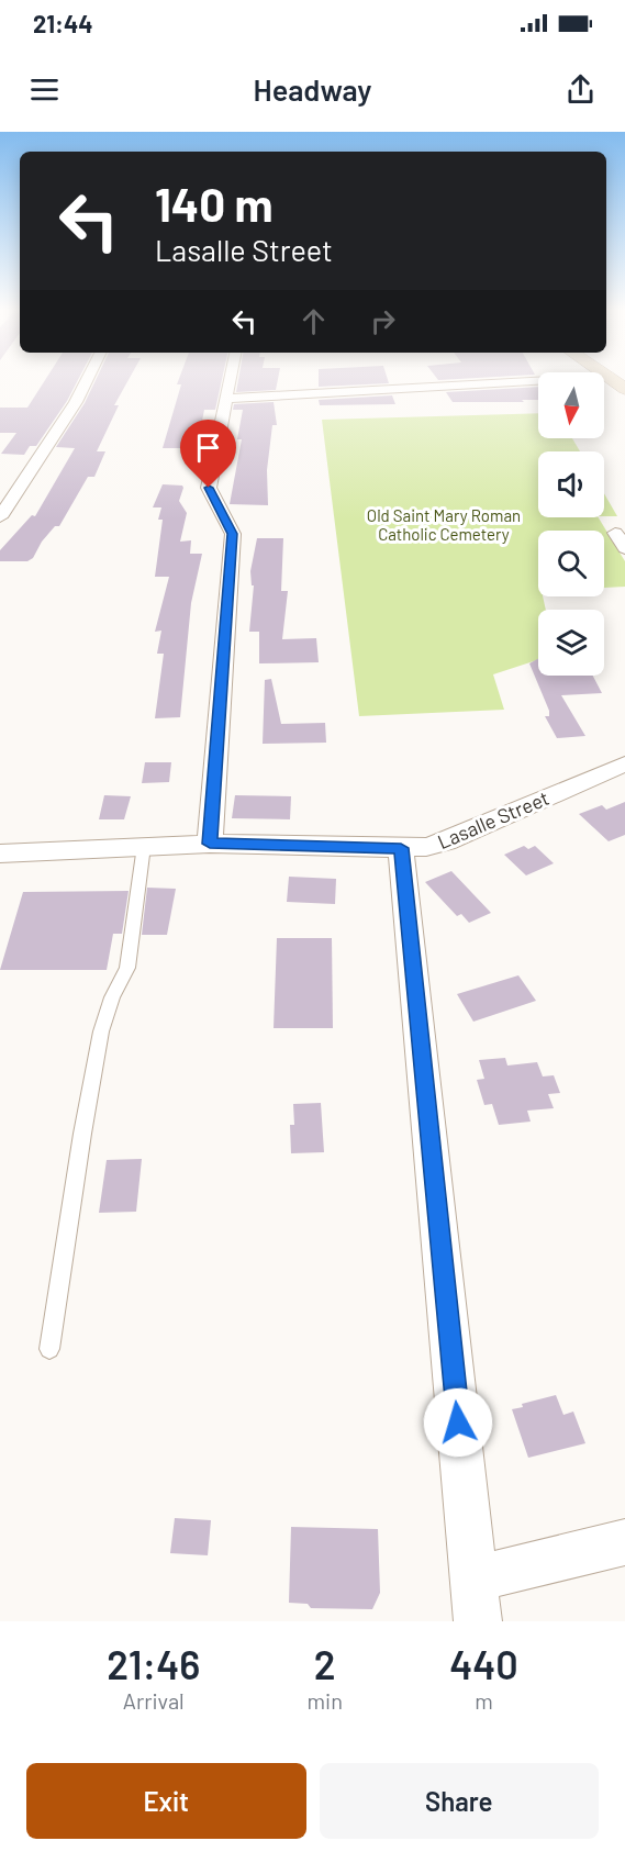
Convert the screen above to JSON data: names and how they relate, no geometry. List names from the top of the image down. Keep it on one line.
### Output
{"streets":{"street":["Lasalle Street"]},"parks":["Old Saint Mary Roman Catholic Cemetery"],"north":"bottom","page":{"status":"21:44","header":"Headway","turn":["140 m","Lasalle Street"],"eta":["21:46","Arrival","2","min","440","m"],"buttons":["Exit","Share"]}}
